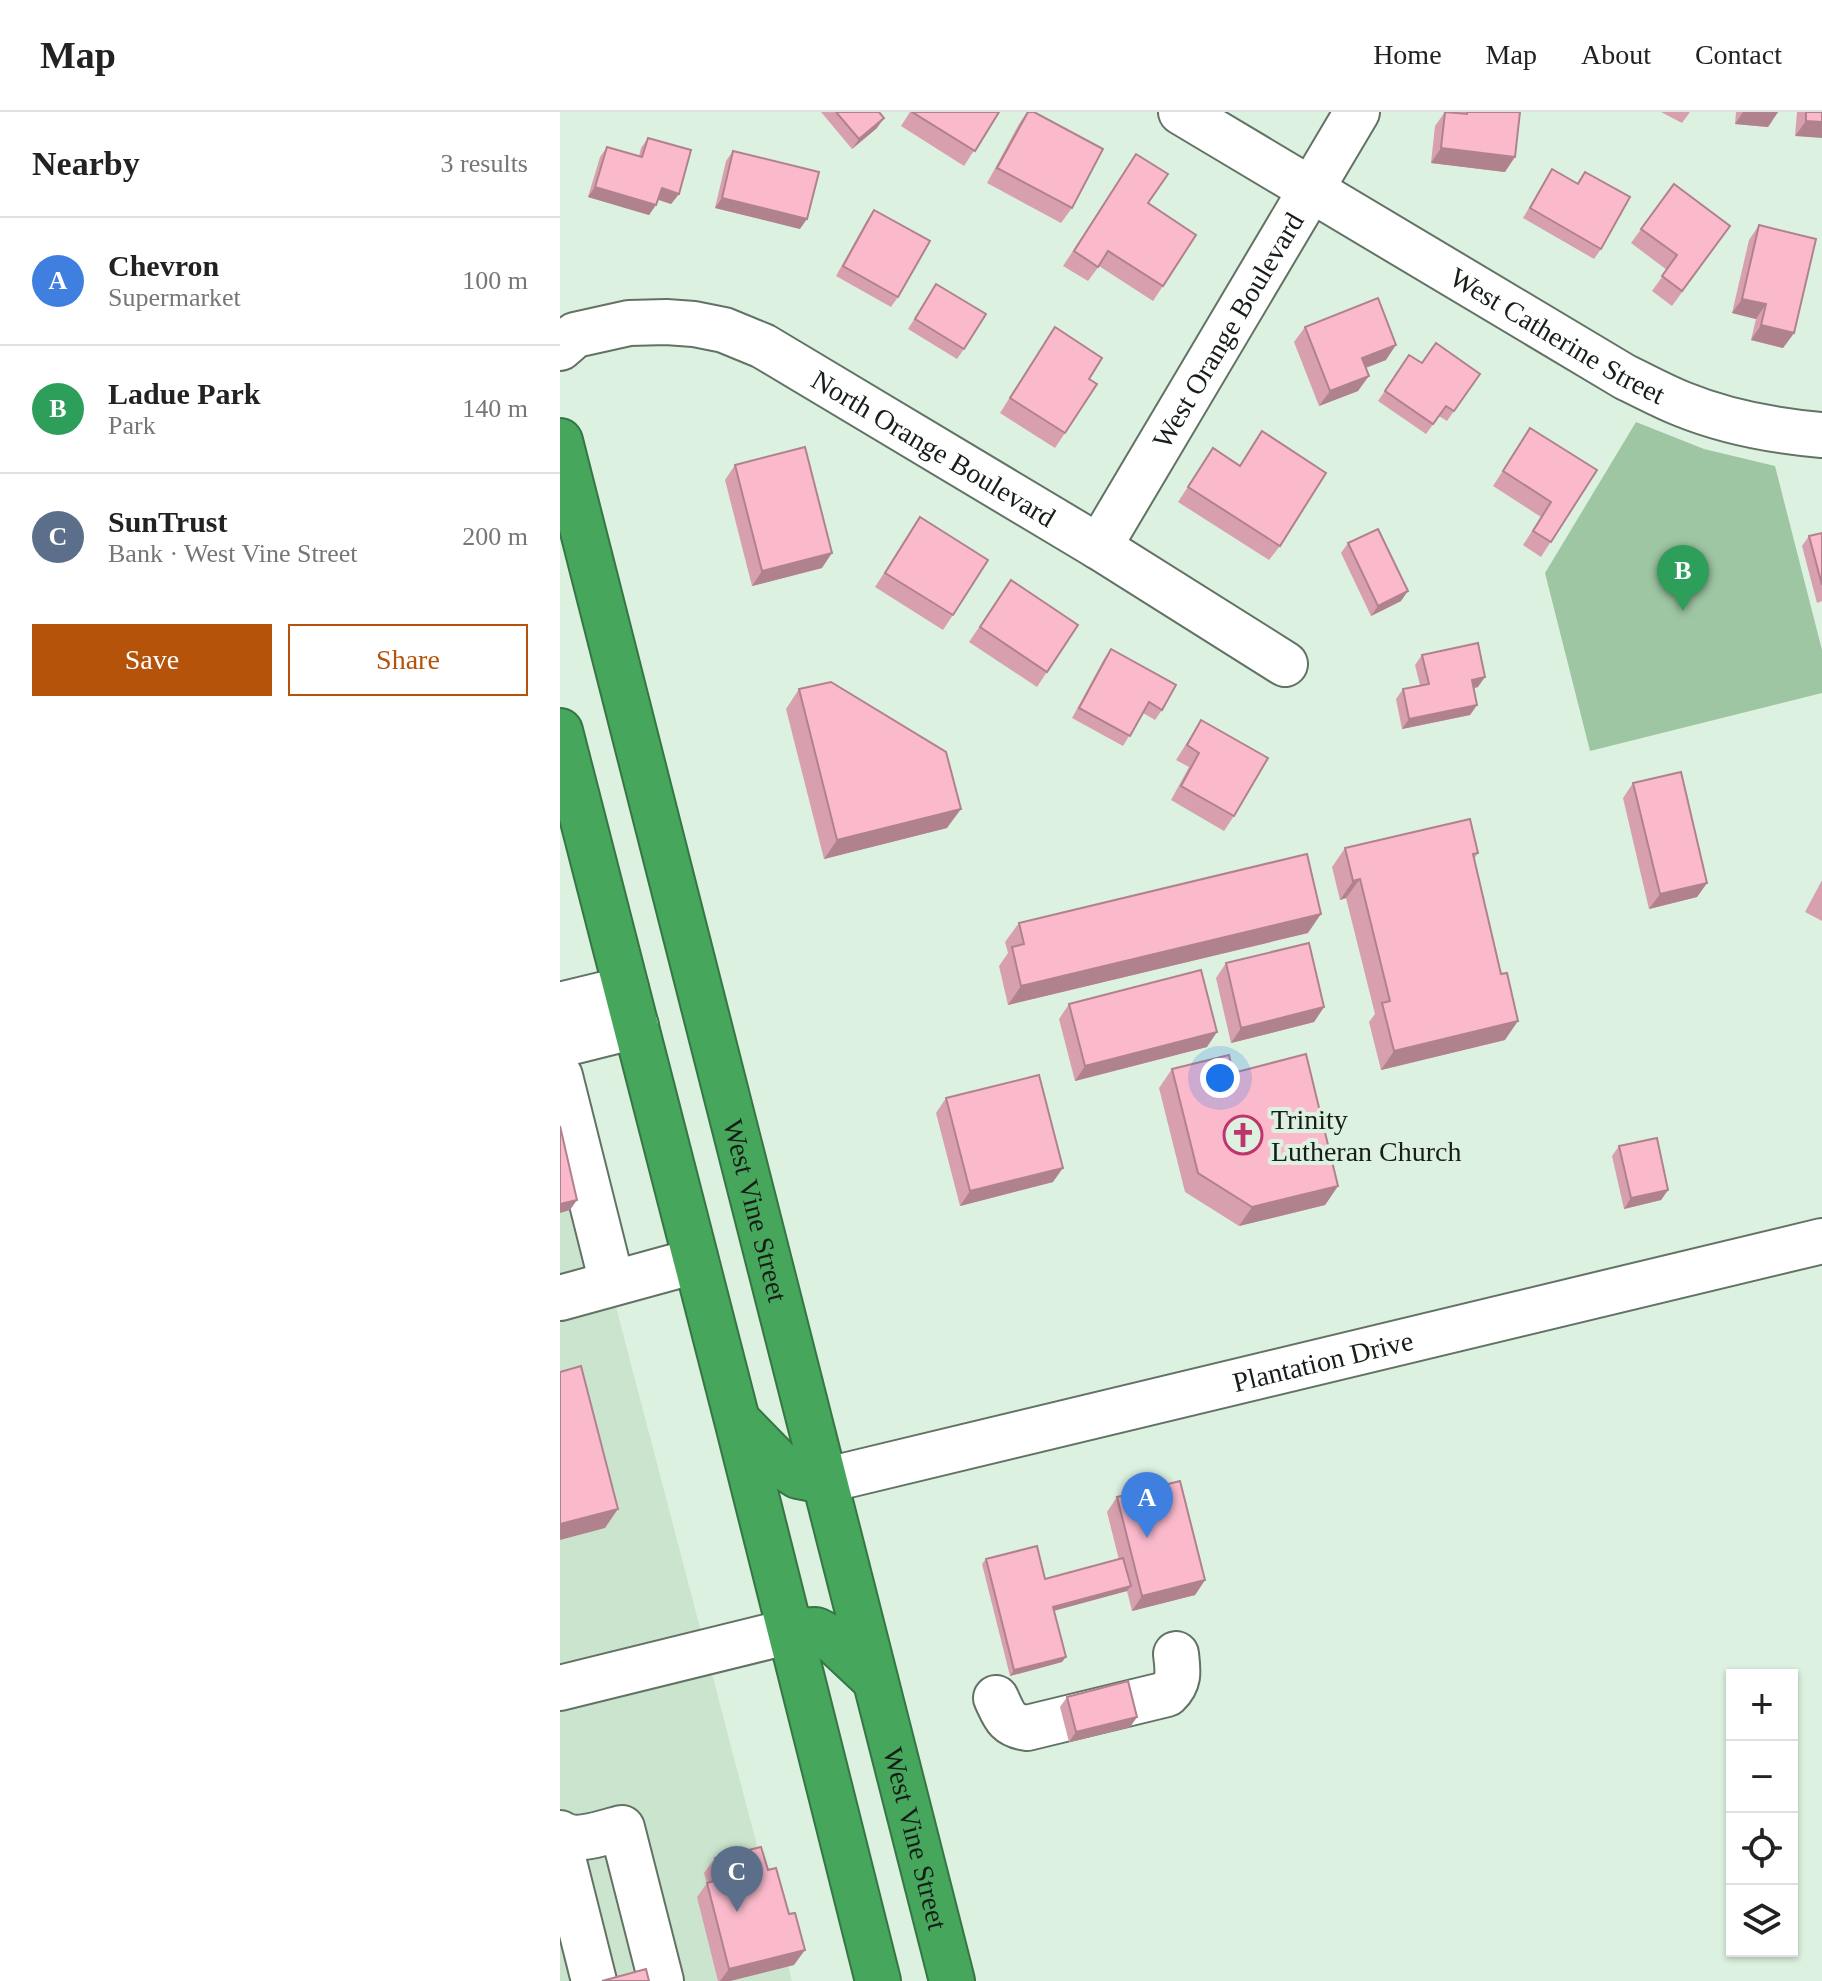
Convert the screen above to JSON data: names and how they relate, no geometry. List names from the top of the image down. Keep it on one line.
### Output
{"streets":{"highway":["West Vine Street"],"street":["West Orange Boulevard","West Catherine Street","North Orange Boulevard","Plantation Drive"]},"crossings":[["West Orange Boulevard","West Catherine Street"],["West Orange Boulevard","North Orange Boulevard"],["West Vine Street","Plantation Drive"]],"places":{"church":["Trinity Lutheran Church"]},"page":{"header":"Map","nav":["Home","Map","About","Contact"],"heading":["Nearby","3 results"],"list":[{"mark":"A","name":"Chevron","note":"Supermarket","value":"100 m"},{"mark":"B","name":"Ladue Park","note":"Park","value":"140 m"},{"mark":"C","name":"SunTrust","note":"Bank · West Vine Street","value":"200 m"}],"pins":["B","A","C"],"buttons":["Save","Share"],"map_buttons":["+","−"]}}
